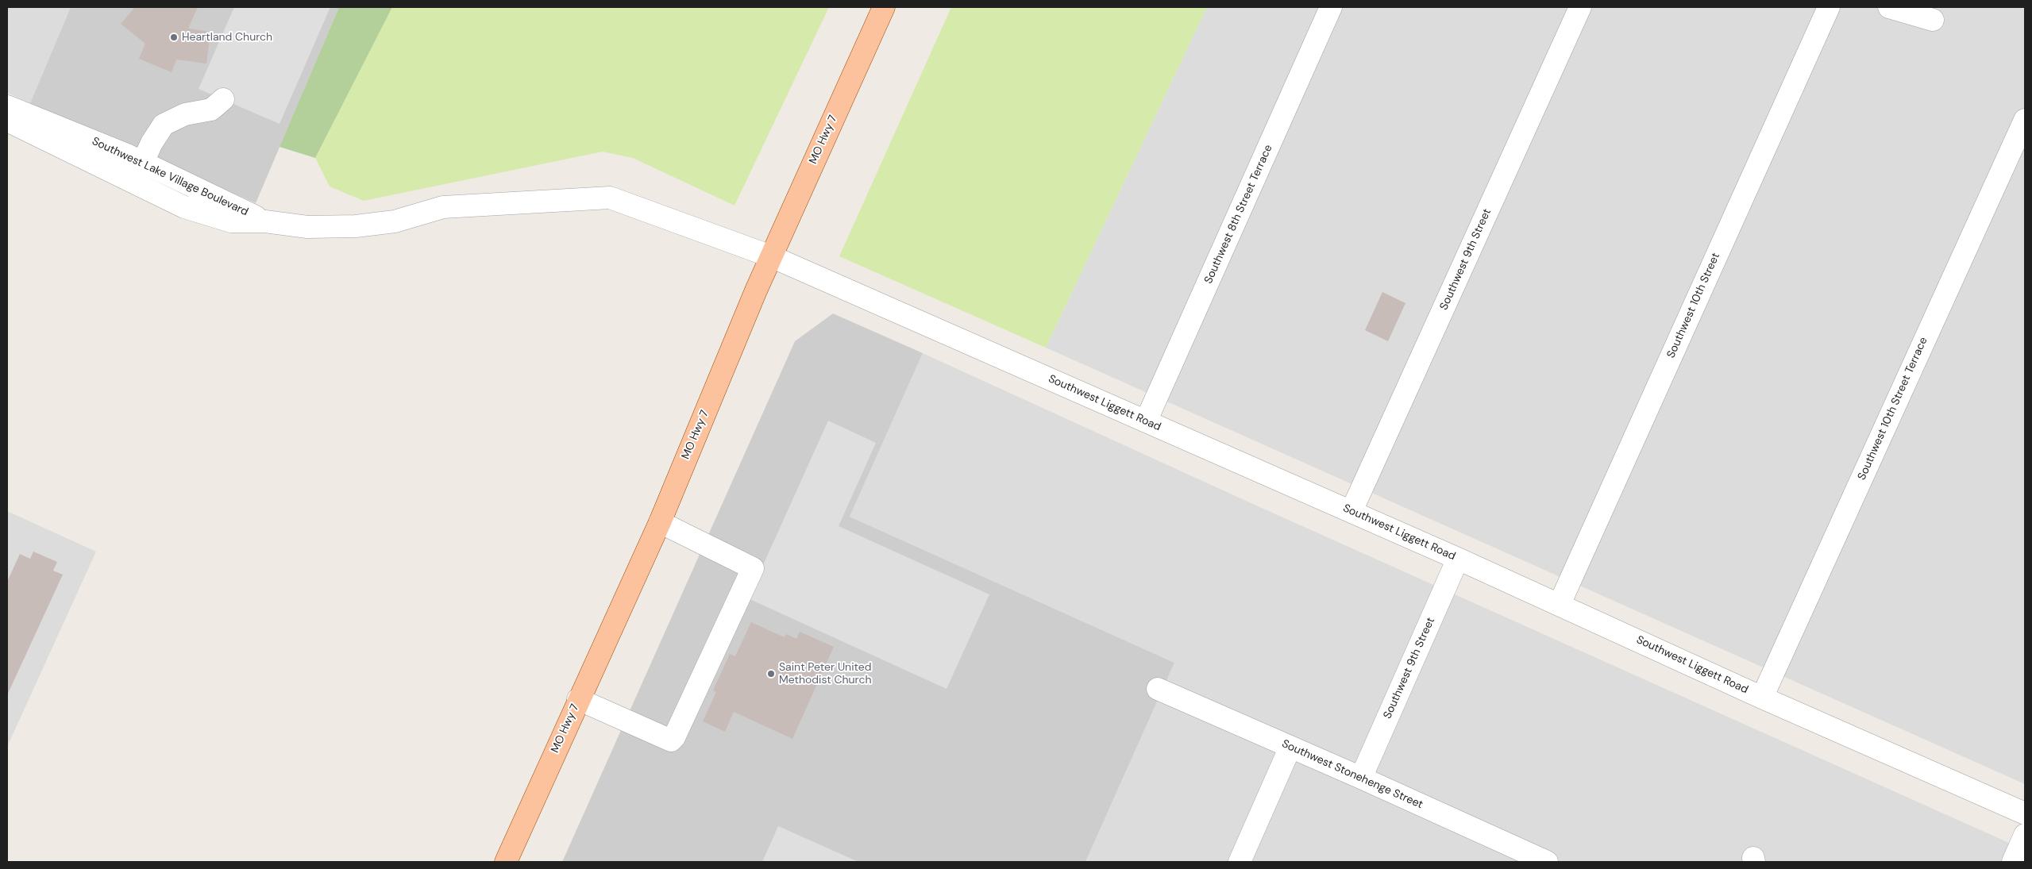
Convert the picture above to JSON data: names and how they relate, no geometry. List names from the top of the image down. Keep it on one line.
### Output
{"streets":{"main road":["MO Hwy 7"],"street":["Southwest Lake Village Boulevard","Southwest 8th Street Terrace","Southwest 9th Street","Southwest 10th Street","Southwest Liggett Road","Southwest 10th Street Terrace","Southwest Stonehenge Street"]},"crossings":[["MO Hwy 7","Southwest Lake Village Boulevard"],["MO Hwy 7","Southwest Liggett Road"],["Southwest Lake Village Boulevard","Southwest Liggett Road"],["Southwest 8th Street Terrace","Southwest Liggett Road"],["Southwest 9th Street","Southwest Liggett Road"],["Southwest 9th Street","Southwest Stonehenge Street"],["Southwest 10th Street","Southwest Liggett Road"],["Southwest Liggett Road","Southwest 10th Street Terrace"]],"places":["Heartland Church","Saint Peter United Methodist Church"]}
